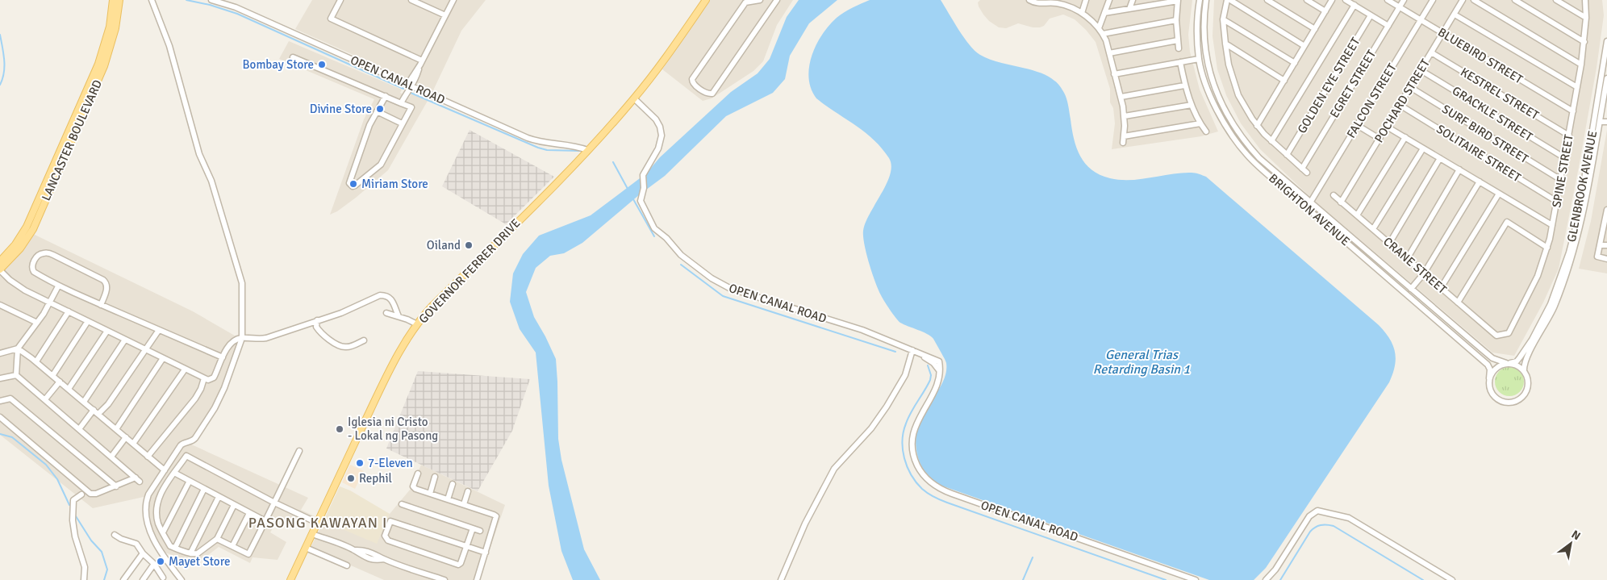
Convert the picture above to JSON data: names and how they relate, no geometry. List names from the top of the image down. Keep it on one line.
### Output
{"streets":{"main road":["LANCASTER BOULEVARD","GOVERNOR FERRER DRIVE"],"street":["BLUEBIRD STREET","OPEN CANAL ROAD","EGRET STREET","GOLDEN EYE STREET","KESTREL STREET","FALCON STREET","POCHARD STREET","GRACKLE STREET","SURF BIRD STREET","SOLITAIRE STREET","SPINE STREET","GLENBROOK AVENUE","BRIGHTON AVENUE","CRANE STREET"]},"crossings":[["BLUEBIRD STREET","EGRET STREET"],["BLUEBIRD STREET","FALCON STREET"],["BLUEBIRD STREET","POCHARD STREET"],["BLUEBIRD STREET","SPINE STREET"],["OPEN CANAL ROAD","GOVERNOR FERRER DRIVE"],["KESTREL STREET","POCHARD STREET"],["KESTREL STREET","SPINE STREET"],["FALCON STREET","BRIGHTON AVENUE"],["POCHARD STREET","GRACKLE STREET"],["POCHARD STREET","SURF BIRD STREET"],["POCHARD STREET","SOLITAIRE STREET"],["POCHARD STREET","CRANE STREET"],["GRACKLE STREET","SPINE STREET"],["SURF BIRD STREET","SPINE STREET"],["SOLITAIRE STREET","SPINE STREET"],["SPINE STREET","CRANE STREET"],["GLENBROOK AVENUE","BRIGHTON AVENUE"]],"districts":["PASONG KAWAYAN I"],"water":["General Trias Retarding Basin 1"],"places":["Bombay Store","Divine Store","Miriam Store","Oiland","Iglesia ni Cristo - Lokal ng Pasong","7-Eleven","Rephil","Mayet Store"],"north":"top right"}
